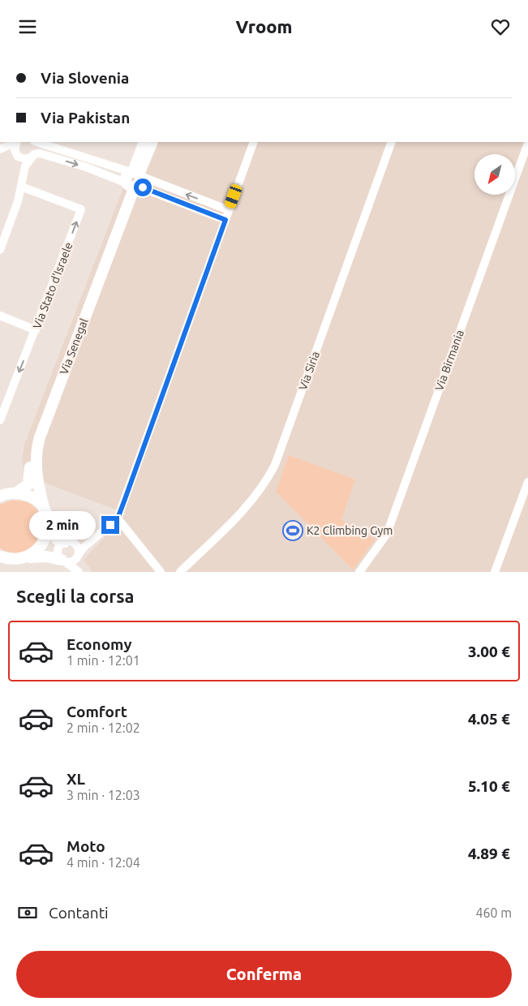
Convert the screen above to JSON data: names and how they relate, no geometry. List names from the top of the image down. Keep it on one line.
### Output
{"streets":{"main road":["Via Senegal"],"street":["Via Stato d'Israele","Via Birmania","Via Siria"]},"places":{"sports":["K2 Climbing Gym"]},"north":"bottom left","page":{"header":"Vroom","banner":["Via Slovenia","Via Pakistan"],"bubble":"2 min","heading":"Scegli la corsa","list":[{"name":"Economy","note":"1 min · 12:01","value":"3.00 €"},{"name":"Comfort","note":"2 min · 12:02","value":"4.05 €"},{"name":"XL","note":"3 min · 12:03","value":"5.10 €"},{"name":"Moto","note":"4 min · 12:04","value":"4.89 €"}],"pay":["Contanti","460 m"],"buttons":"Conferma"}}
